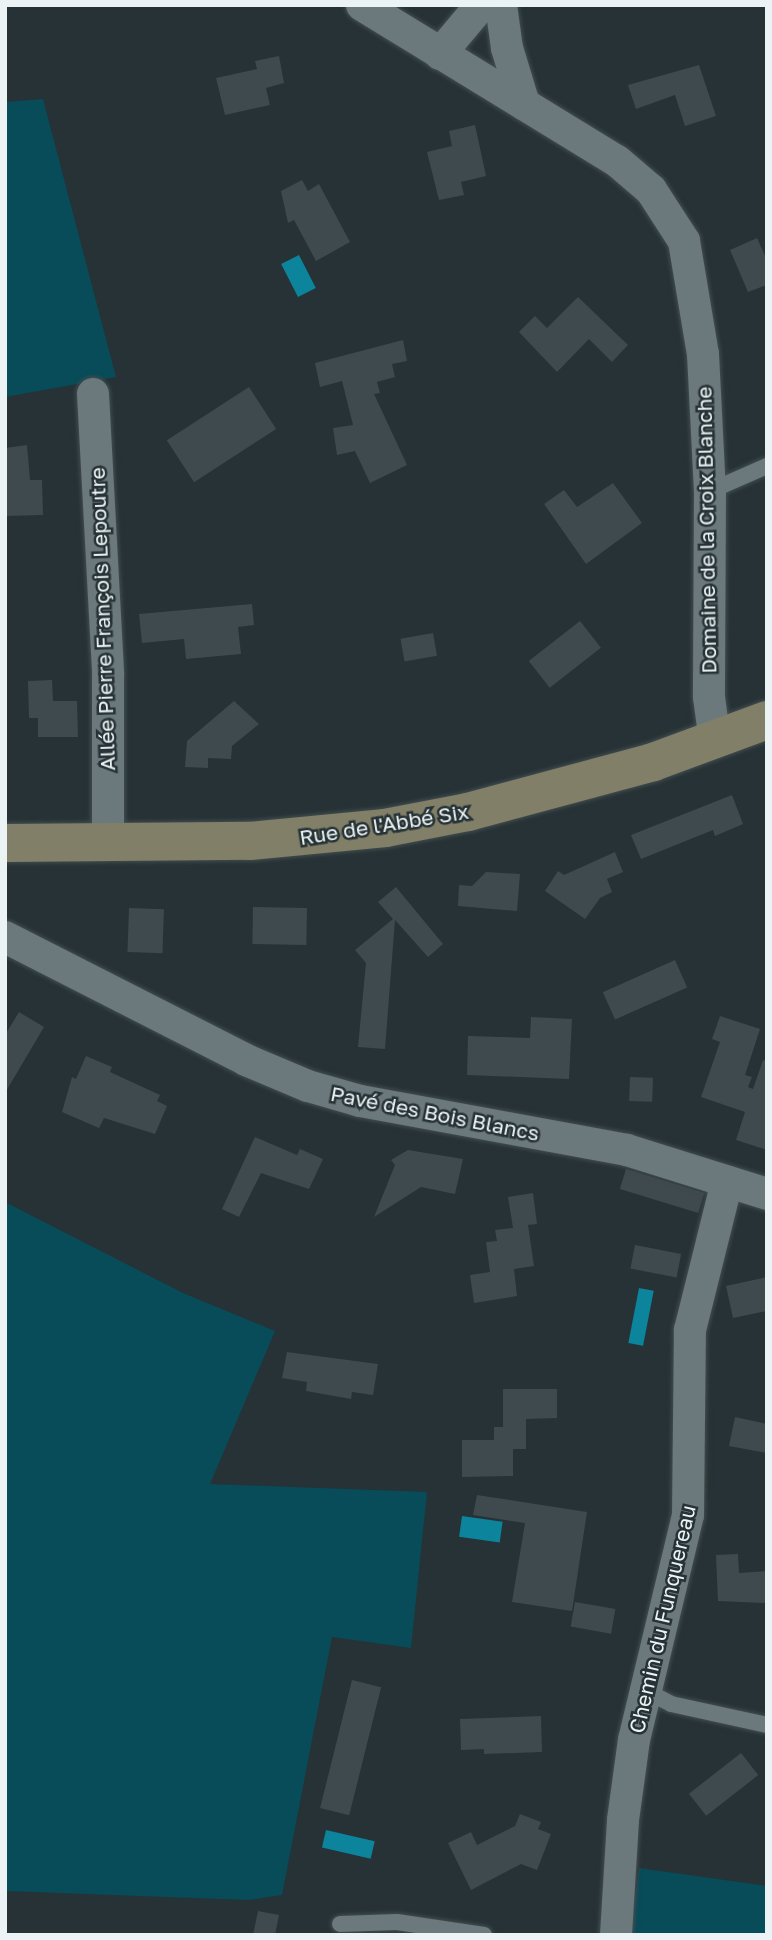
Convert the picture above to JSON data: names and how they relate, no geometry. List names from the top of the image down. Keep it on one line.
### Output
{"streets":{"main road":["Rue de l'Abbé Six"],"street":["Domaine de la Croix Blanche","Allée Pierre François Lepoutre","Pavé des Bois Blancs","Chemin du Funquereau"]},"crossings":[["Domaine de la Croix Blanche","Rue de l'Abbé Six"],["Allée Pierre François Lepoutre","Rue de l'Abbé Six"],["Pavé des Bois Blancs","Chemin du Funquereau"]]}
